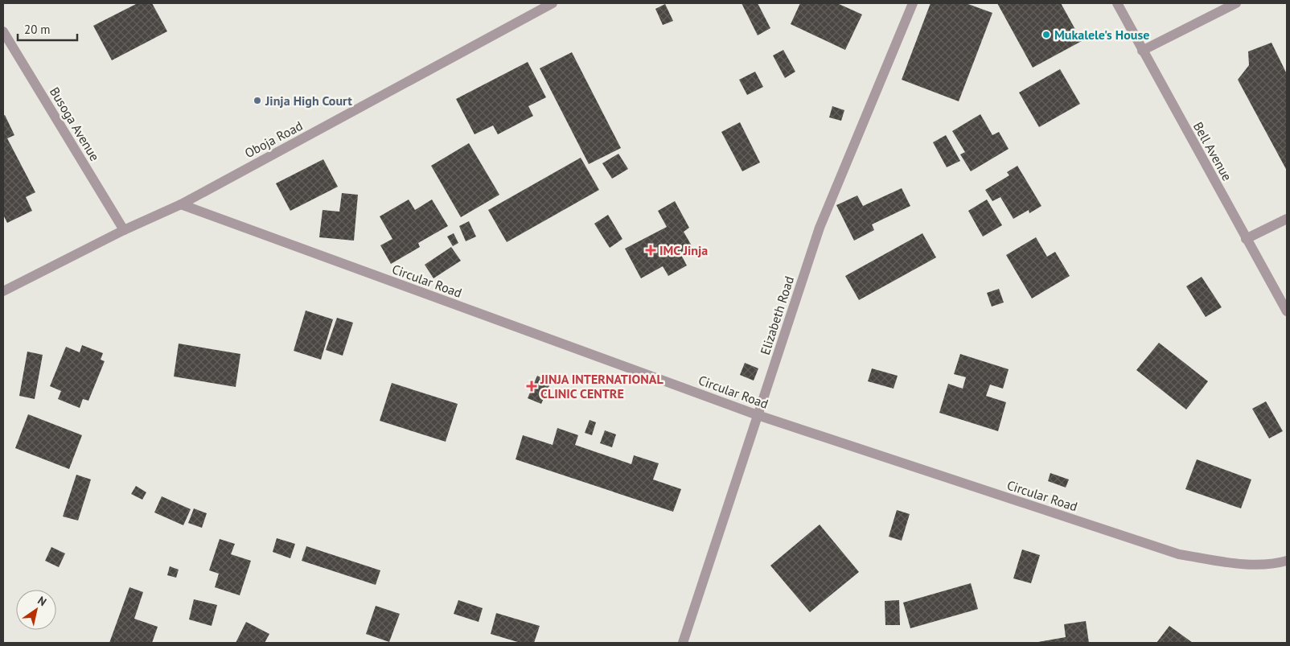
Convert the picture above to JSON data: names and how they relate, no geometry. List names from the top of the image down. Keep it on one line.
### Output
{"streets":{"street":["Busoga Avenue","Oboja Road","Bell Avenue","Circular Road","Elizabeth Road"]},"crossings":[["Busoga Avenue","Oboja Road"],["Oboja Road","Circular Road"],["Circular Road","Elizabeth Road"]],"places":{"other":["Mukalele's House","Jinja High Court"],"health":["IMC Jinja","JINJA INTERNATIONAL CLINIC CENTRE"]},"scale_bar":"20 m","north":"top right"}
